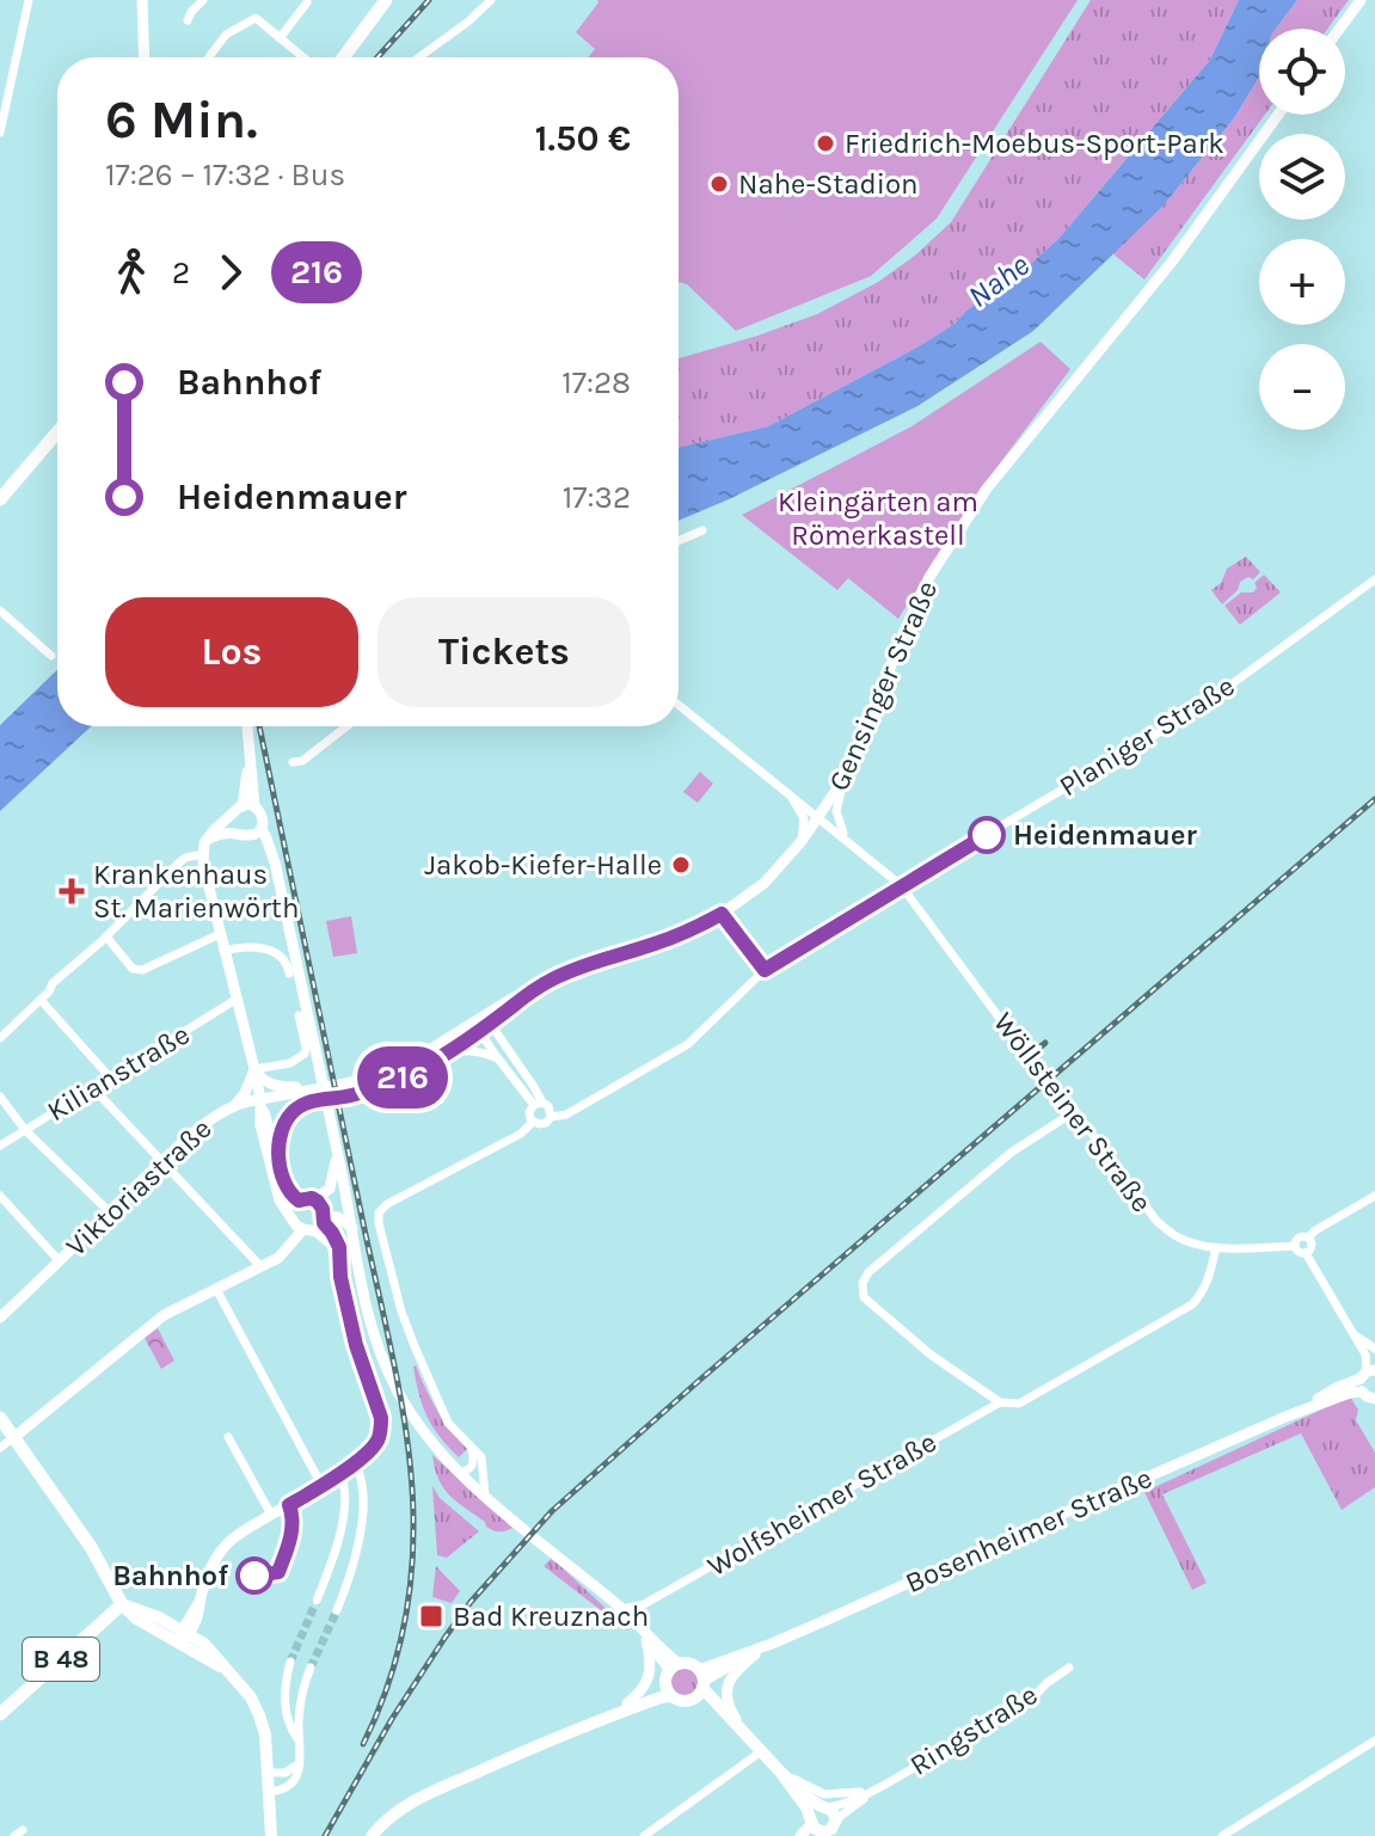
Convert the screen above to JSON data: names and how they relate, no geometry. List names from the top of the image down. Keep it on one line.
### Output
{"streets":{"main road":["B 48"],"street":["Gensinger Straße","Planiger Straße","Kilianstraße","Wöllsteiner Straße","Viktoriastraße","Wolfsheimer Straße","Bosenheimer Straße","Ringstraße"]},"crossings":[["Gensinger Straße","Viktoriastraße"],["Planiger Straße","Wöllsteiner Straße"],["Wöllsteiner Straße","Wolfsheimer Straße"]],"water":["Nahe"],"parks":["Kleingärten am Römerkastell"],"places":{"other":["Friedrich-Moebus-Sport-Park","Nahe-Stadion","Heidenmauer","Jakob-Kiefer-Halle","Bahnhof"],"health":["Krankenhaus St. Marienwörth"],"transit":["Bad Kreuznach"]},"lines":["bus line 216"],"page":{"on_map":"216","map_buttons":["+","−"],"heading":["6 Min.","17:26 – 17:32 · Bus","1.50 €"],"legs":["2","216"],"list":[{"name":"Bahnhof","value":"17:28"},{"name":"Heidenmauer","value":"17:32"}],"buttons":["Los","Tickets"]}}
